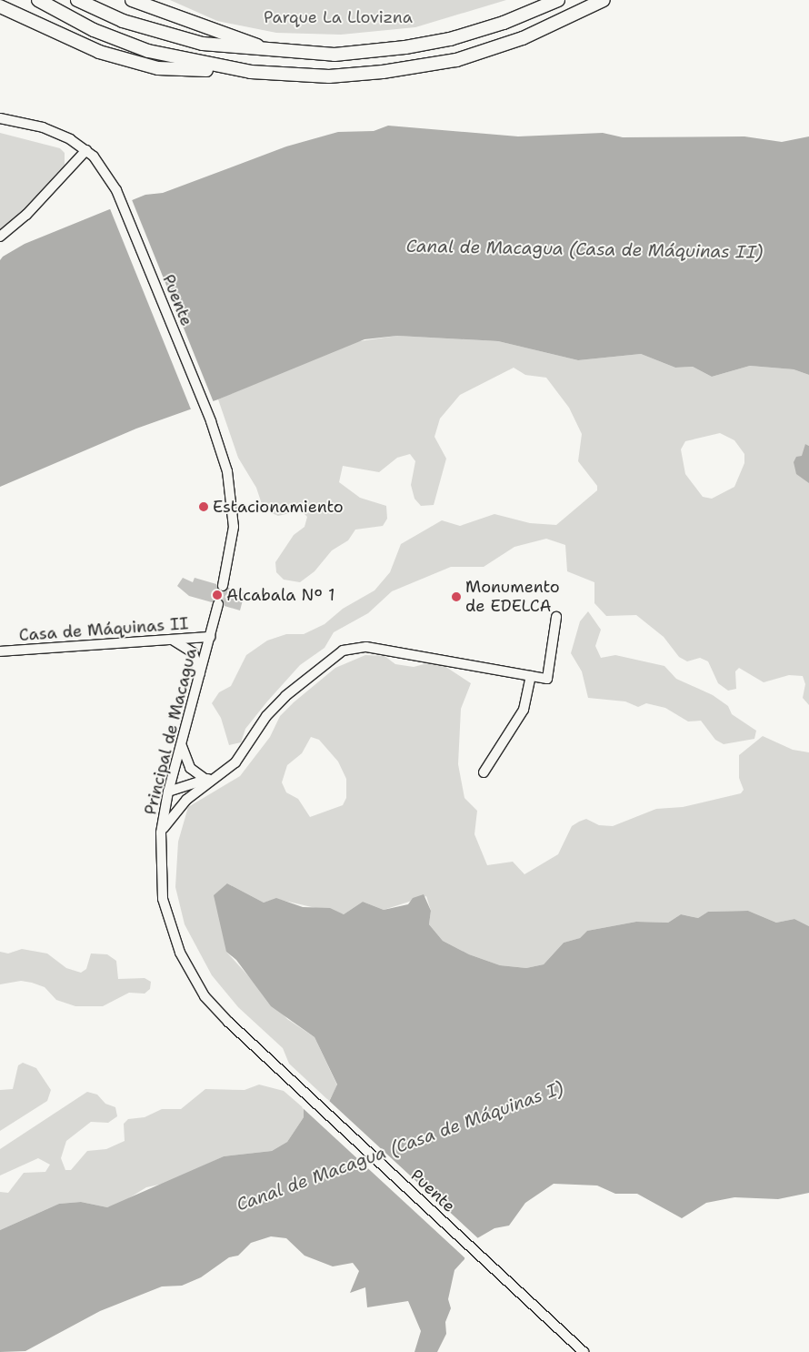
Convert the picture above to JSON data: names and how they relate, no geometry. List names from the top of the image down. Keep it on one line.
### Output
{"streets":{"street":["Puente","Casa de Máquinas II","Principal de Macagua"]},"crossings":[["Puente","Principal de Macagua"],["Casa de Máquinas II","Principal de Macagua"]],"water":["Canal de Macagua (Casa de Máquinas II)","Canal de Macagua (Casa de Máquinas I)"],"parks":["Parque La Llovizna"],"places":["Estacionamiento","Alcabala Nº 1","Monumento de EDELCA"]}
